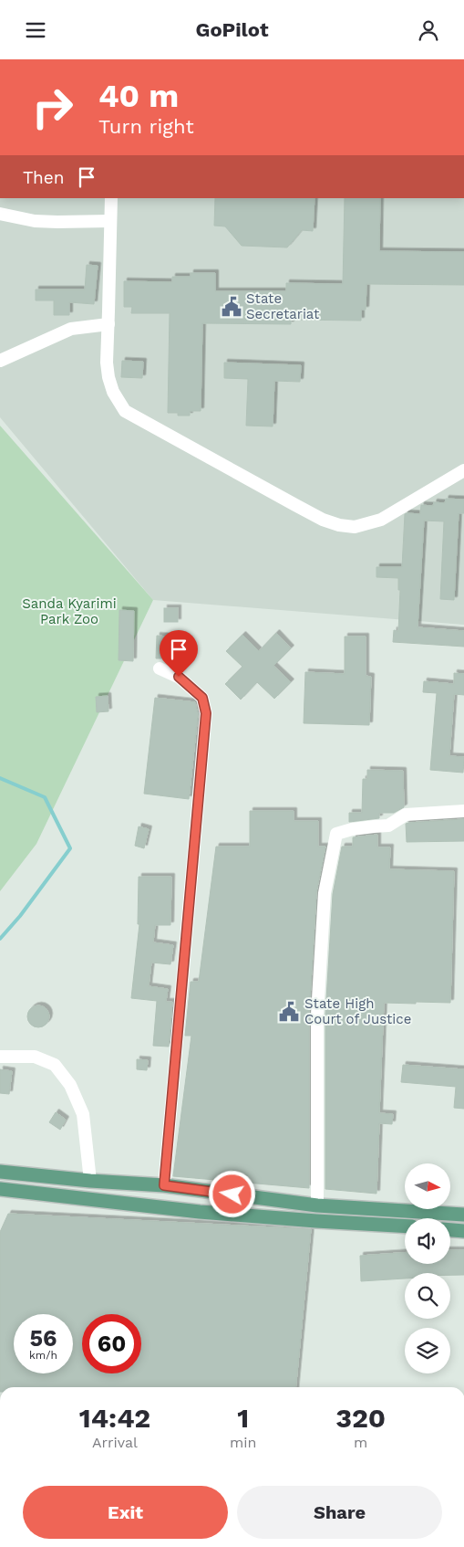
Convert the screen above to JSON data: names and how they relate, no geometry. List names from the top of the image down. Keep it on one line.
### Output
{"parks":["Sanda Kyarimi Park Zoo"],"places":{"public building":["State Secretariat","State High Court of Justice"]},"north":"right","page":{"header":"GoPilot","turn":["40 m","Turn right"],"then":"Then","speed":"56 km/h","limit":"60","eta":["14:42","Arrival","1","min","320","m"],"buttons":["Exit","Share"]}}
